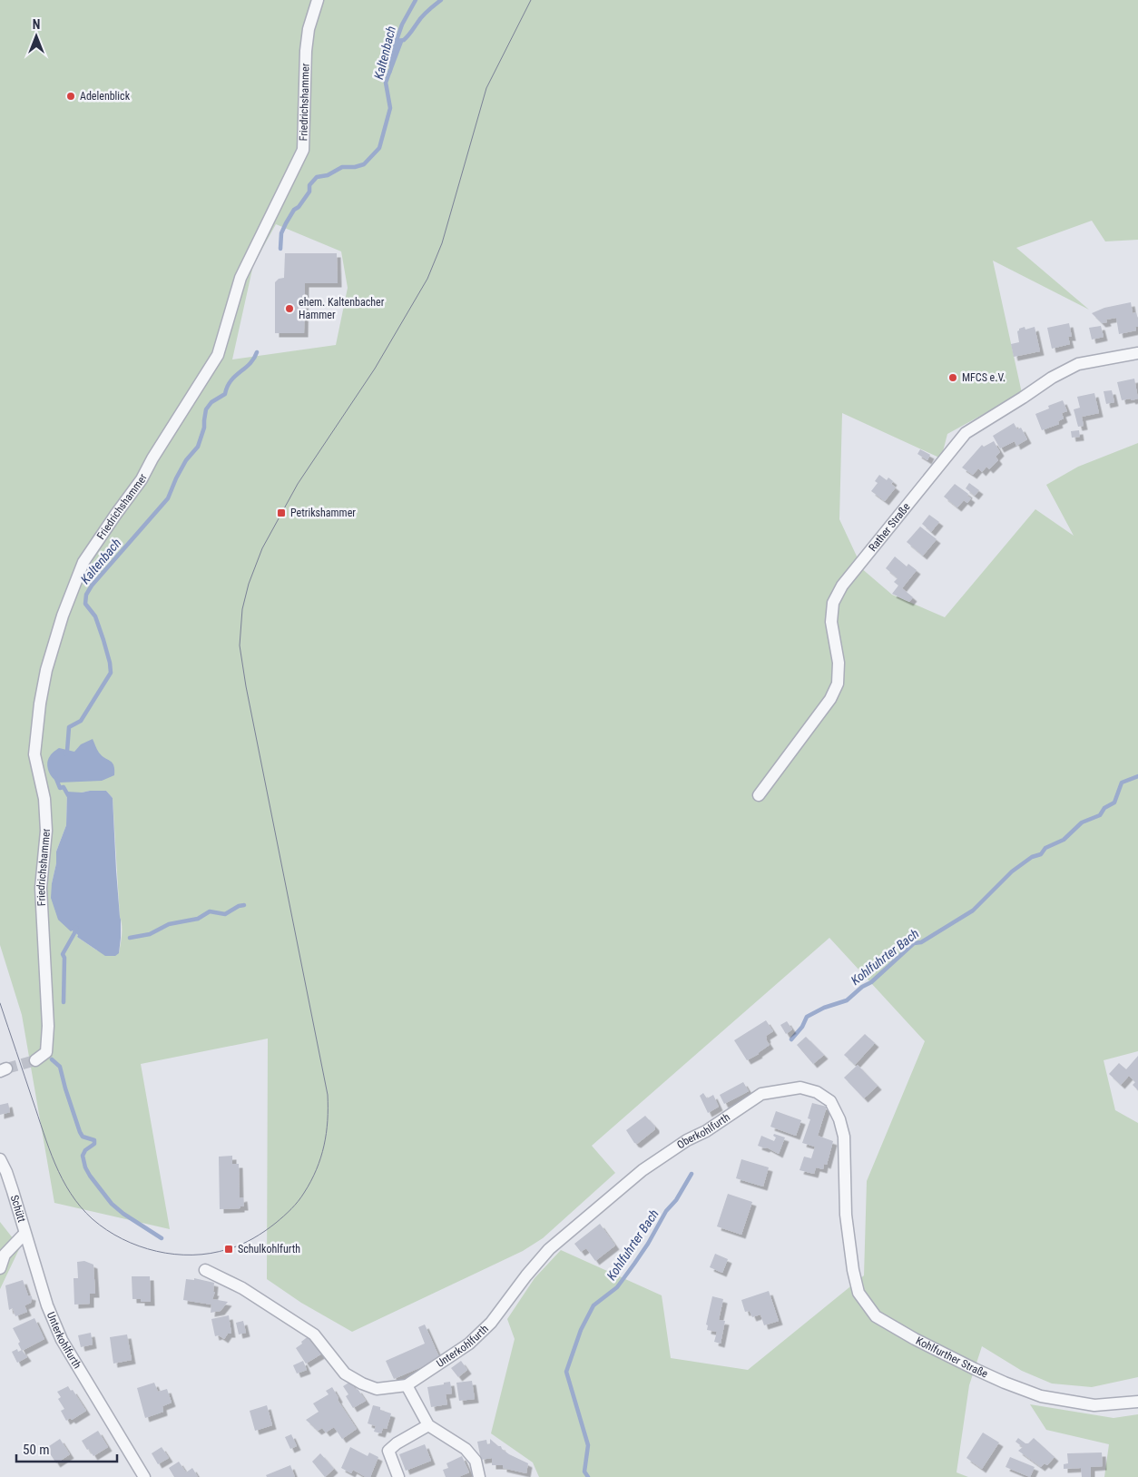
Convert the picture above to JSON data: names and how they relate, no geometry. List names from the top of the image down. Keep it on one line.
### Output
{"streets":{"street":["Friedrichshammer","Rather Straße","Oberkohlfurth","Schütt","Unterkohlfurth","Kohlfurther Straße"]},"crossings":[["Oberkohlfurth","Unterkohlfurth"],["Oberkohlfurth","Kohlfurther Straße"],["Schütt","Unterkohlfurth"]],"water":["Kaltenbach","Kohlfuhrter Bach"],"places":{"other":["Adelenblick","ehem. Kaltenbacher Hammer","MFCS e.V."],"transit":["Petrikshammer","Schulkohlfurth"]},"scale_bar":"50 m","north":"top"}
